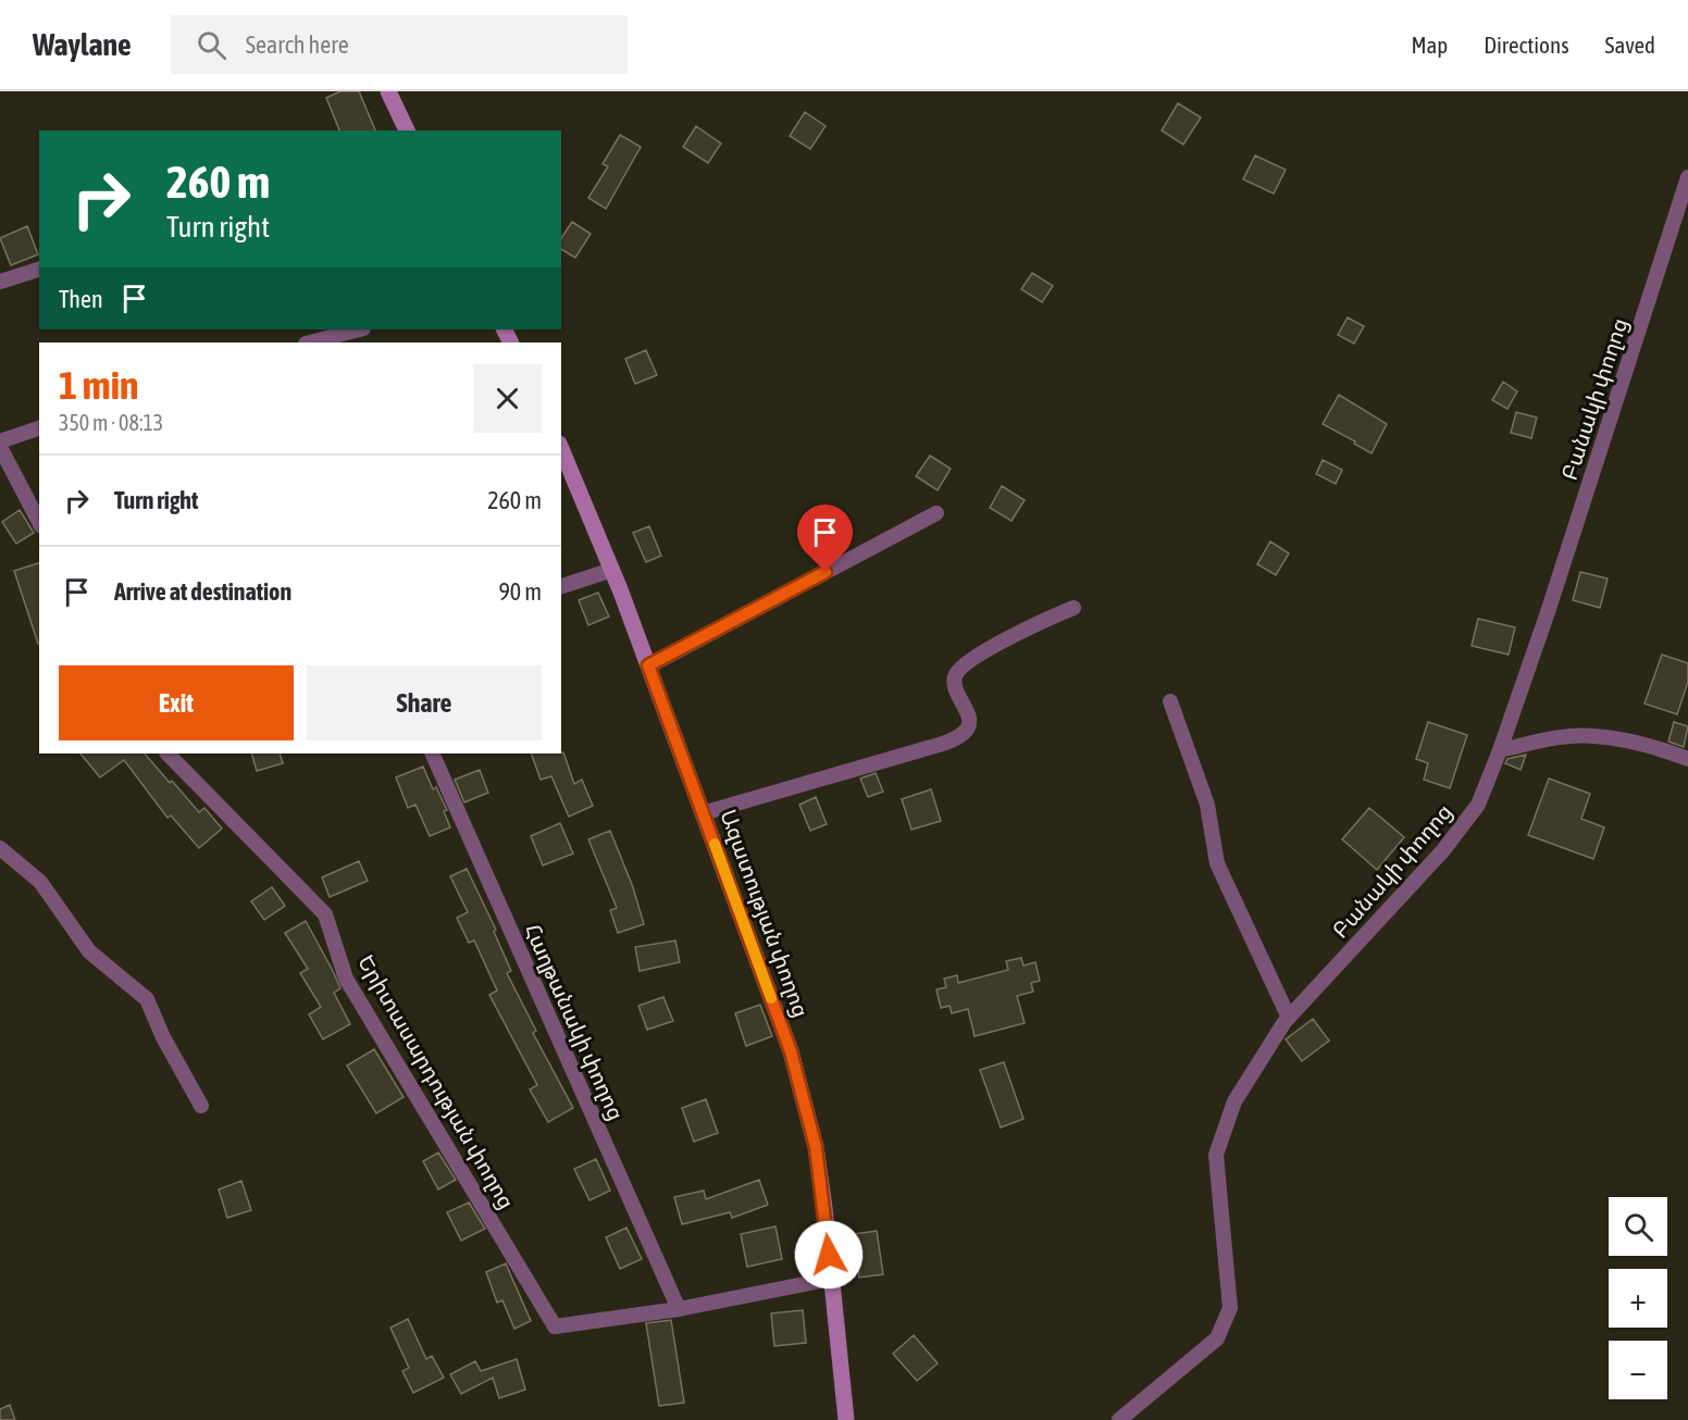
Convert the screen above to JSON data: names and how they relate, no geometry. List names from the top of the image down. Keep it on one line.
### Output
{"streets":{"street":["Բանակի փողոց","Ազատության փողոց","Հաղթանակի փողոց","Երիտասարդության փողոց"]},"crossings":[["Հաղթանակի փողոց","Երիտասարդության փողոց"]],"page":{"header":"Waylane","search":"Search here","nav":["Map","Directions","Saved"],"turn":["260 m","Turn right"],"then":"Then","heading":["1 min","350 m · 08:13"],"list":[{"name":"Turn right","value":"260 m"},{"name":"Arrive at destination","value":"90 m"}],"buttons":["Exit","Share"],"map_buttons":["+","−"]}}
